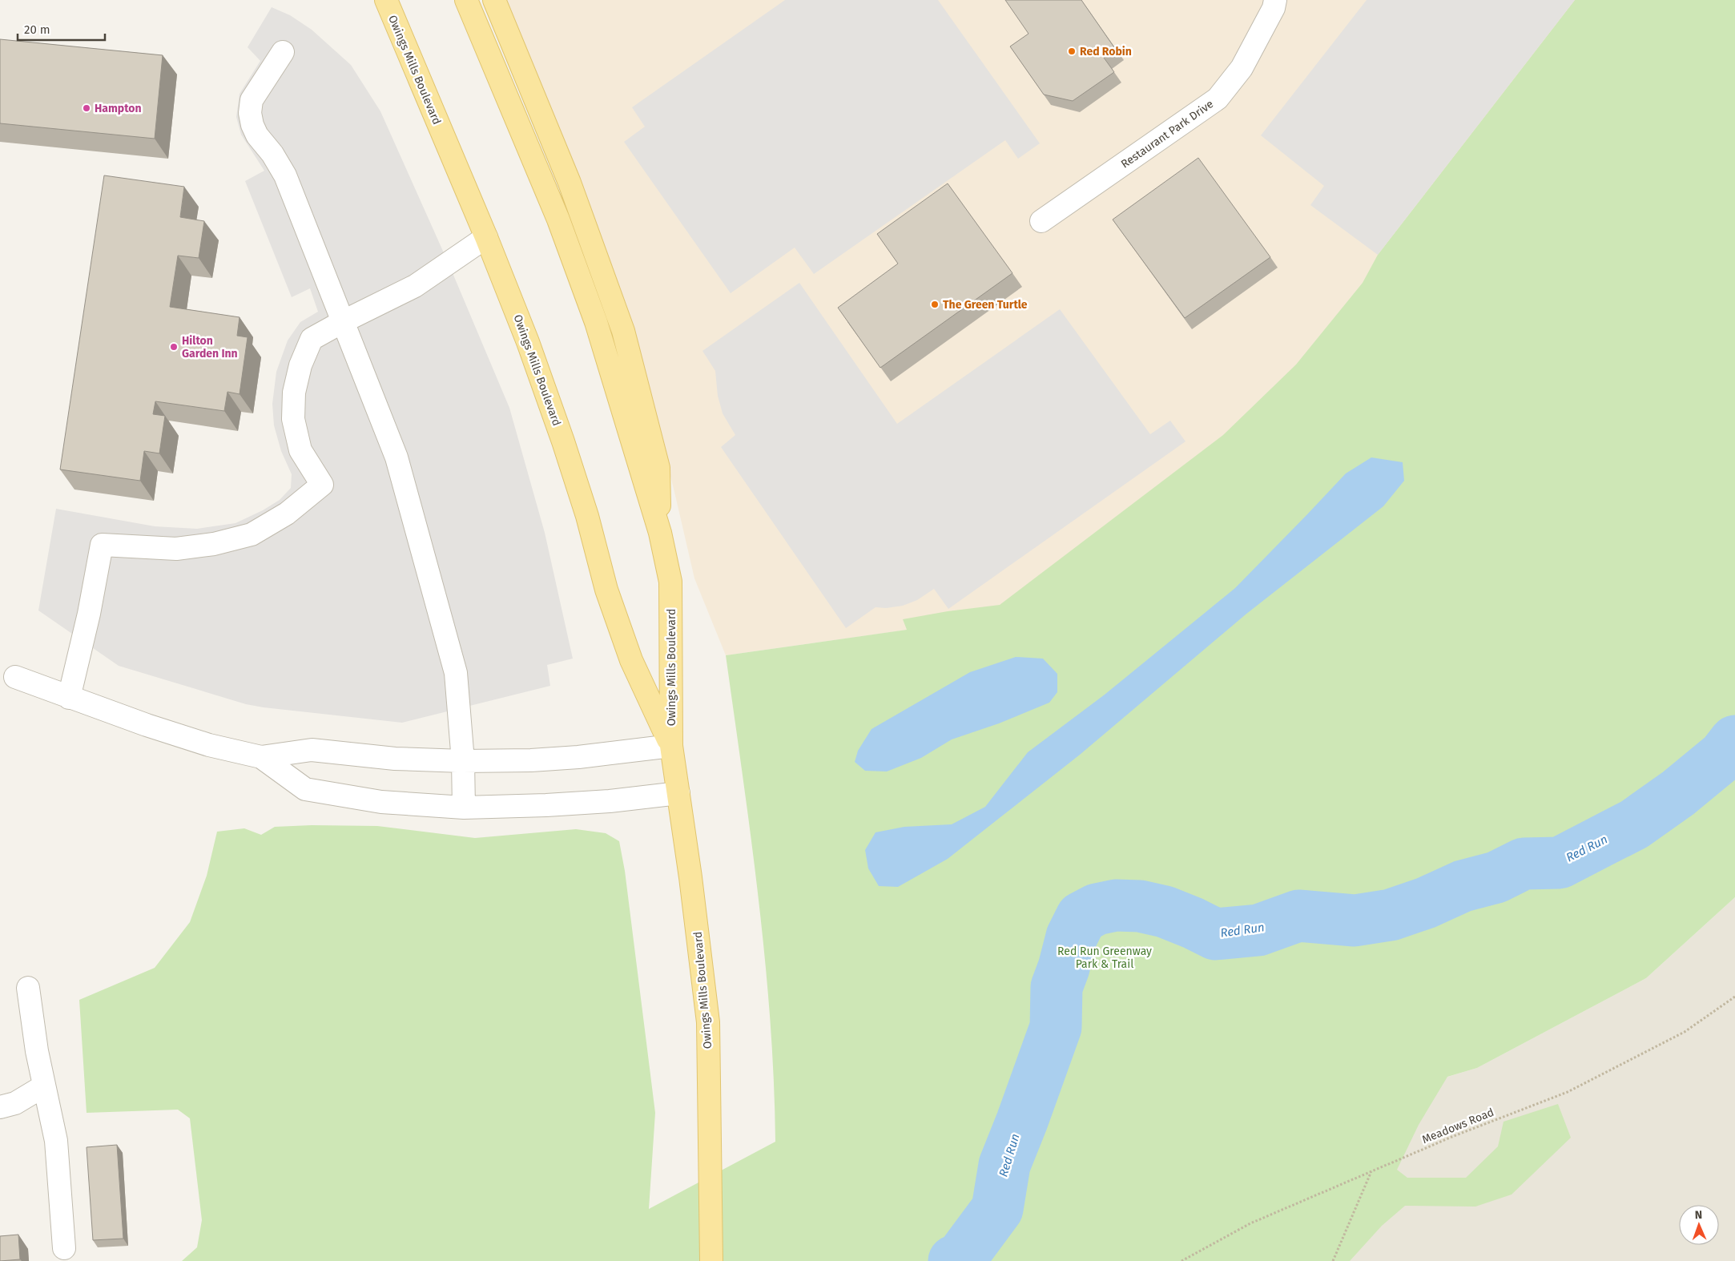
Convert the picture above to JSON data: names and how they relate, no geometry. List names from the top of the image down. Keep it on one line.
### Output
{"streets":{"main road":["Owings Mills Boulevard"],"street":["Restaurant Park Drive"],"path":["Meadows Road"]},"water":["Red Run"],"parks":["Red Run Greenway Park & Trail"],"places":["Red Robin","Hampton","The Green Turtle","Hilton Garden Inn"],"scale_bar":"20 m","north":"top"}
